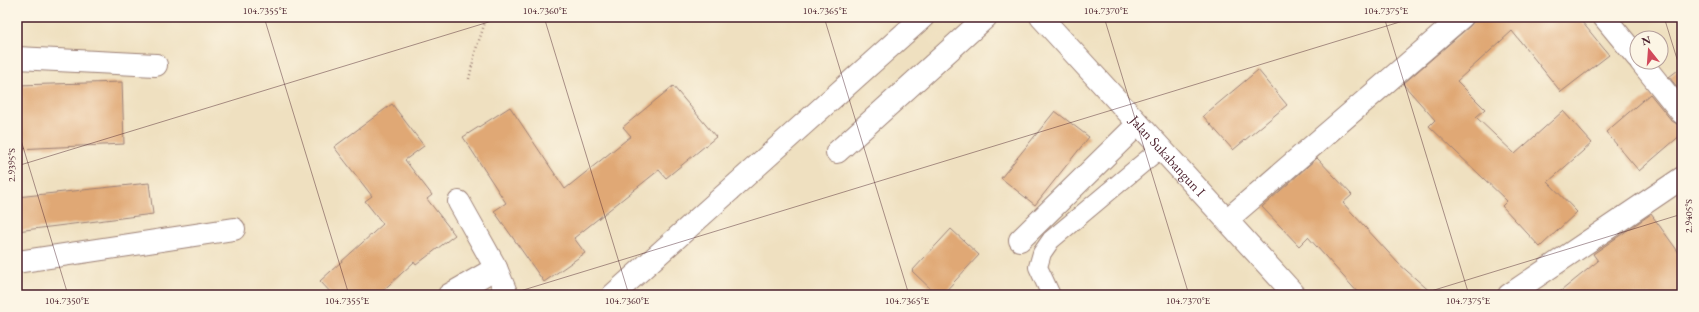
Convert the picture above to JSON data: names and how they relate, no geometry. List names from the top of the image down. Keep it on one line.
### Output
{"streets":{"street":["Jalan Sukabangun I"]},"north":"top","coordinates":["104.7355°E","104.7360°E","104.7365°E","104.7370°E","104.7375°E","2.9395°S","2.9405°S","104.7350°E"]}
